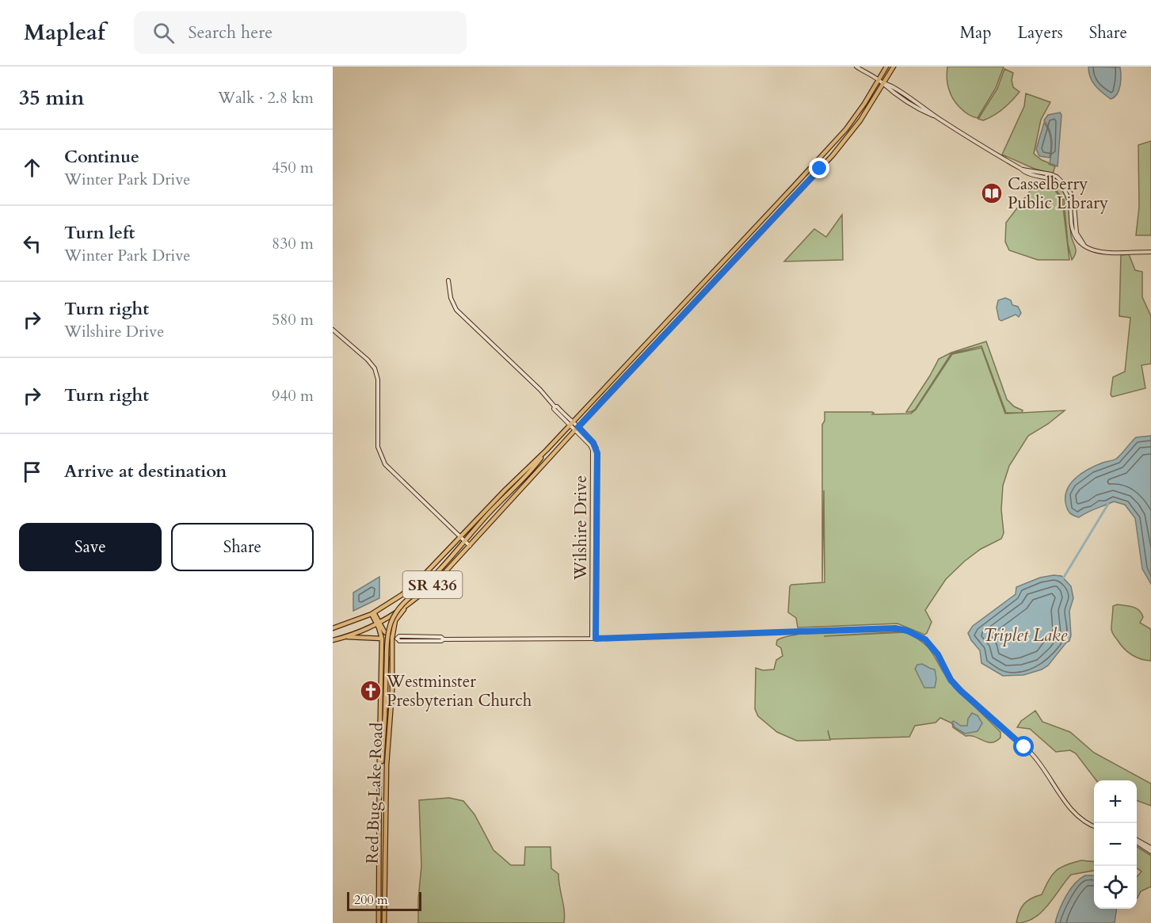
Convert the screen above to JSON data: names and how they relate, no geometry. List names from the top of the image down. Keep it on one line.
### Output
{"streets":{"main road":["SR 436","Red Bug Lake Road"],"street":["Wilshire Drive"]},"crossings":[["Wilshire Drive","SR 436"],["SR 436","Red Bug Lake Road"]],"water":["Triplet Lake"],"places":{"library":["Casselberry Public Library"],"church":["Westminster Presbyterian Church"]},"scale_bar":"200 m","page":{"header":"Mapleaf","search":"Search here","nav":["Map","Layers","Share"],"heading":["35 min","Walk · 2.8 km"],"list":[["Continue","Winter Park Drive","450 m"],["Turn left","Winter Park Drive","830 m"],["Turn right","Wilshire Drive","580 m"],["Turn right","940 m"],"Arrive at destination"],"buttons":["Save","Share"],"map_buttons":["+","−"],"scale":"200 m"}}
